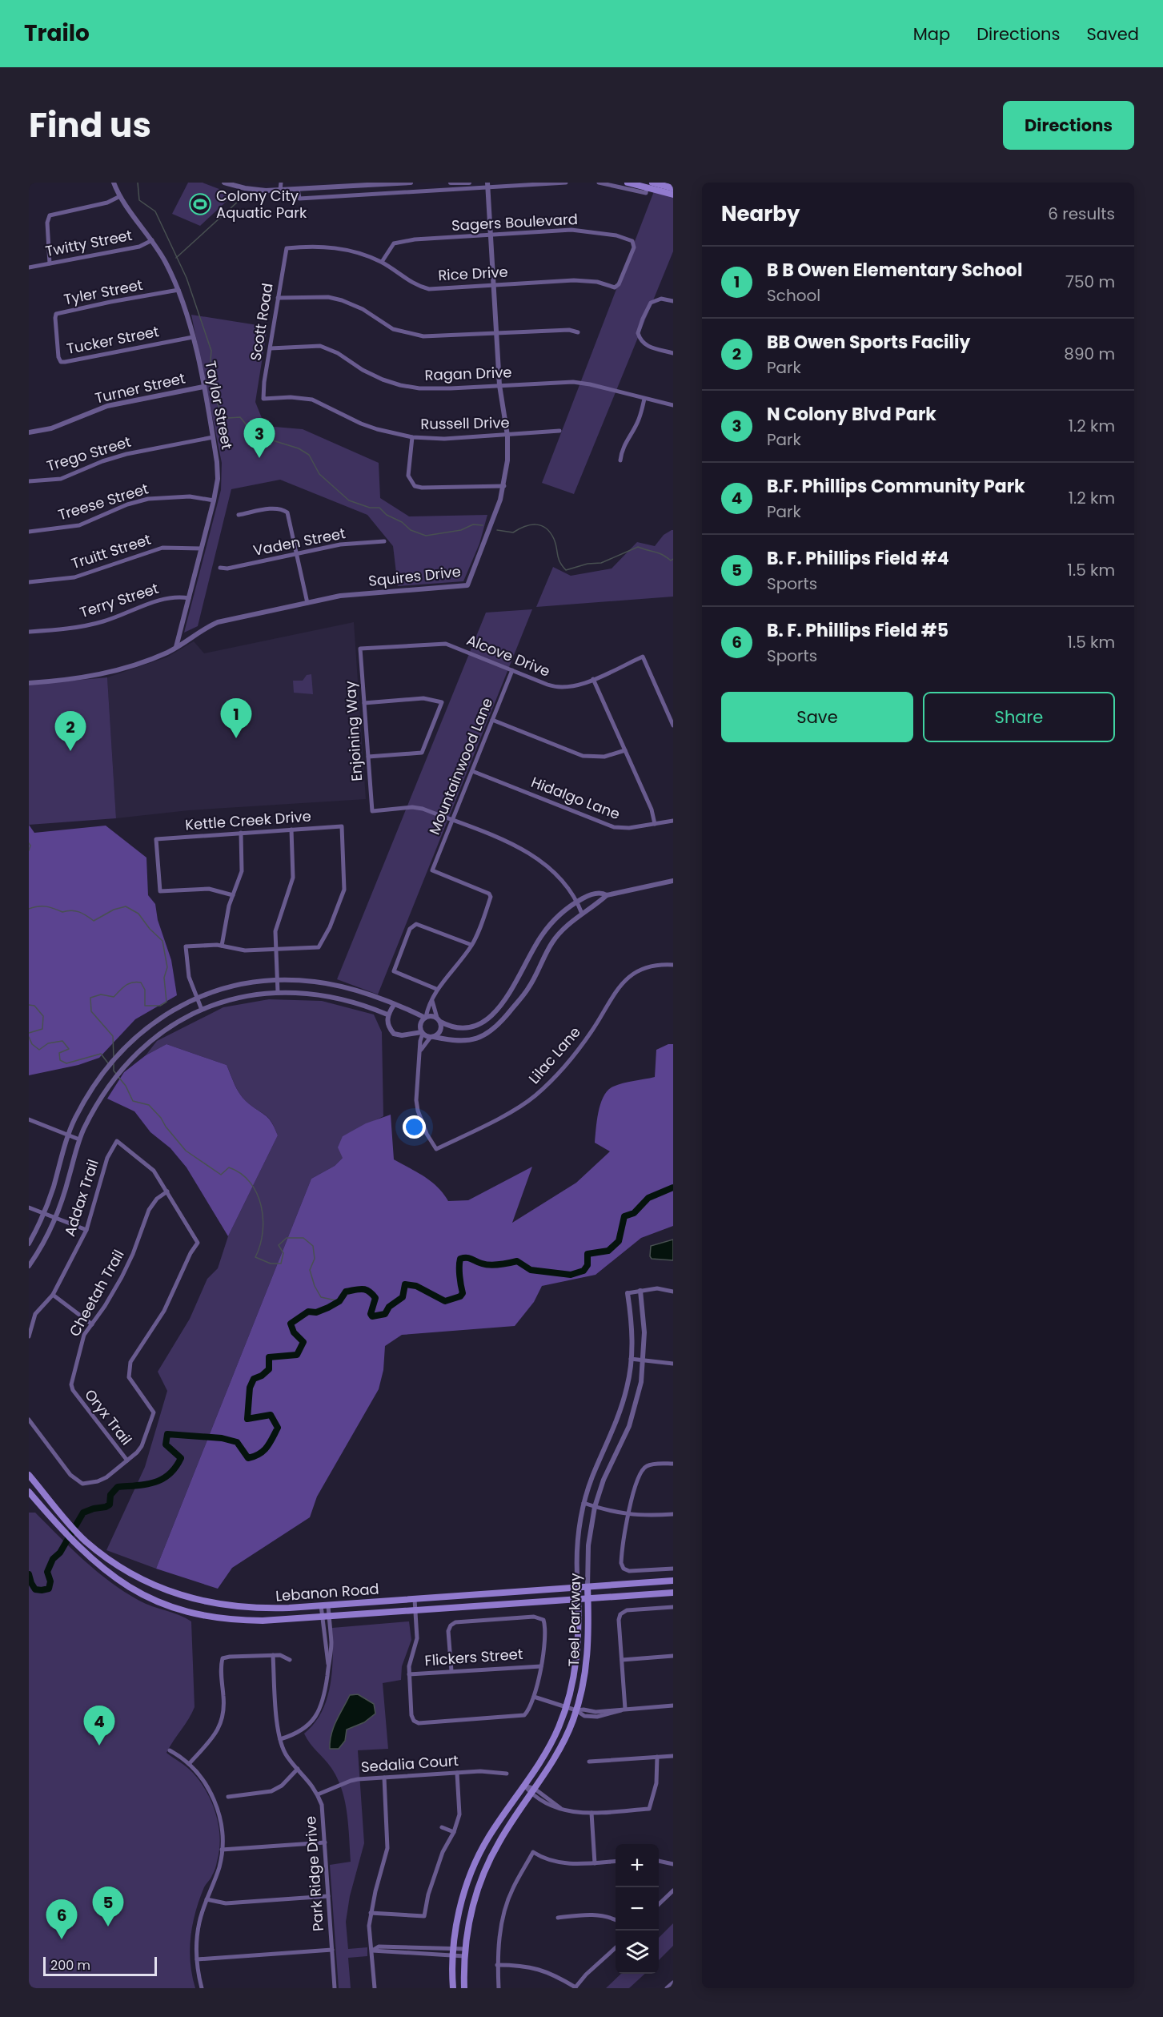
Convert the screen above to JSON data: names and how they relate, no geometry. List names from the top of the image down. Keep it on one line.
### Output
{"streets":{"main road":["Lebanon Road","Teel Parkway"],"street":["Sagers Boulevard","Twitty Street","Rice Drive","Tyler Street","Scott Road","Tucker Street","Ragan Drive","Turner Street","Taylor Street","Russell Drive","Trego Street","Treese Street","Vaden Street","Truitt Street","Squires Drive","Terry Street","Alcove Drive","Enjoining Way","Mountainwood Lane","Hidalgo Lane","Kettle Creek Drive","Lilac Lane","Addax Trail","Cheetah Trail","Oryx Trail","Flickers Street","Sedalia Court","Park Ridge Drive"]},"crossings":[["Sagers Boulevard","Rice Drive"],["Sagers Boulevard","Squires Drive"],["Twitty Street","Taylor Street"],["Rice Drive","Scott Road"],["Rice Drive","Squires Drive"],["Tyler Street","Tucker Street"],["Tyler Street","Taylor Street"],["Scott Road","Ragan Drive"],["Scott Road","Russell Drive"],["Tucker Street","Taylor Street"],["Ragan Drive","Squires Drive"],["Turner Street","Taylor Street"],["Taylor Street","Trego Street"],["Taylor Street","Treese Street"],["Taylor Street","Truitt Street"],["Taylor Street","Squires Drive"],["Taylor Street","Terry Street"],["Russell Drive","Squires Drive"],["Alcove Drive","Enjoining Way"],["Alcove Drive","Mountainwood Lane"],["Enjoining Way","Mountainwood Lane"],["Mountainwood Lane","Hidalgo Lane"],["Addax Trail","Cheetah Trail"],["Cheetah Trail","Oryx Trail"],["Lebanon Road","Teel Parkway"],["Sedalia Court","Park Ridge Drive"]],"places":{"sports":["Colony City Aquatic Park"]},"scale_bar":"200 m","page":{"header":"Trailo","nav":["Map","Directions","Saved"],"title":"Find us","buttons":["Directions",["Save","Share"]],"heading":["Nearby","6 results"],"list":[{"mark":"1","name":"B B Owen Elementary School","note":"School","value":"750 m"},{"mark":"2","name":"BB Owen Sports Faciliy","note":"Park","value":"890 m"},{"mark":"3","name":"N Colony Blvd Park","note":"Park","value":"1.2 km"},{"mark":"4","name":"B.F. Phillips Community Park","note":"Park","value":"1.2 km"},{"mark":"5","name":"B. F. Phillips Field #4","note":"Sports","value":"1.5 km"},{"mark":"6","name":"B. F. Phillips Field #5","note":"Sports","value":"1.5 km"}],"pins":["3","1","2","4","5","6"],"map_buttons":["+","−"],"scale":"200 m"}}
